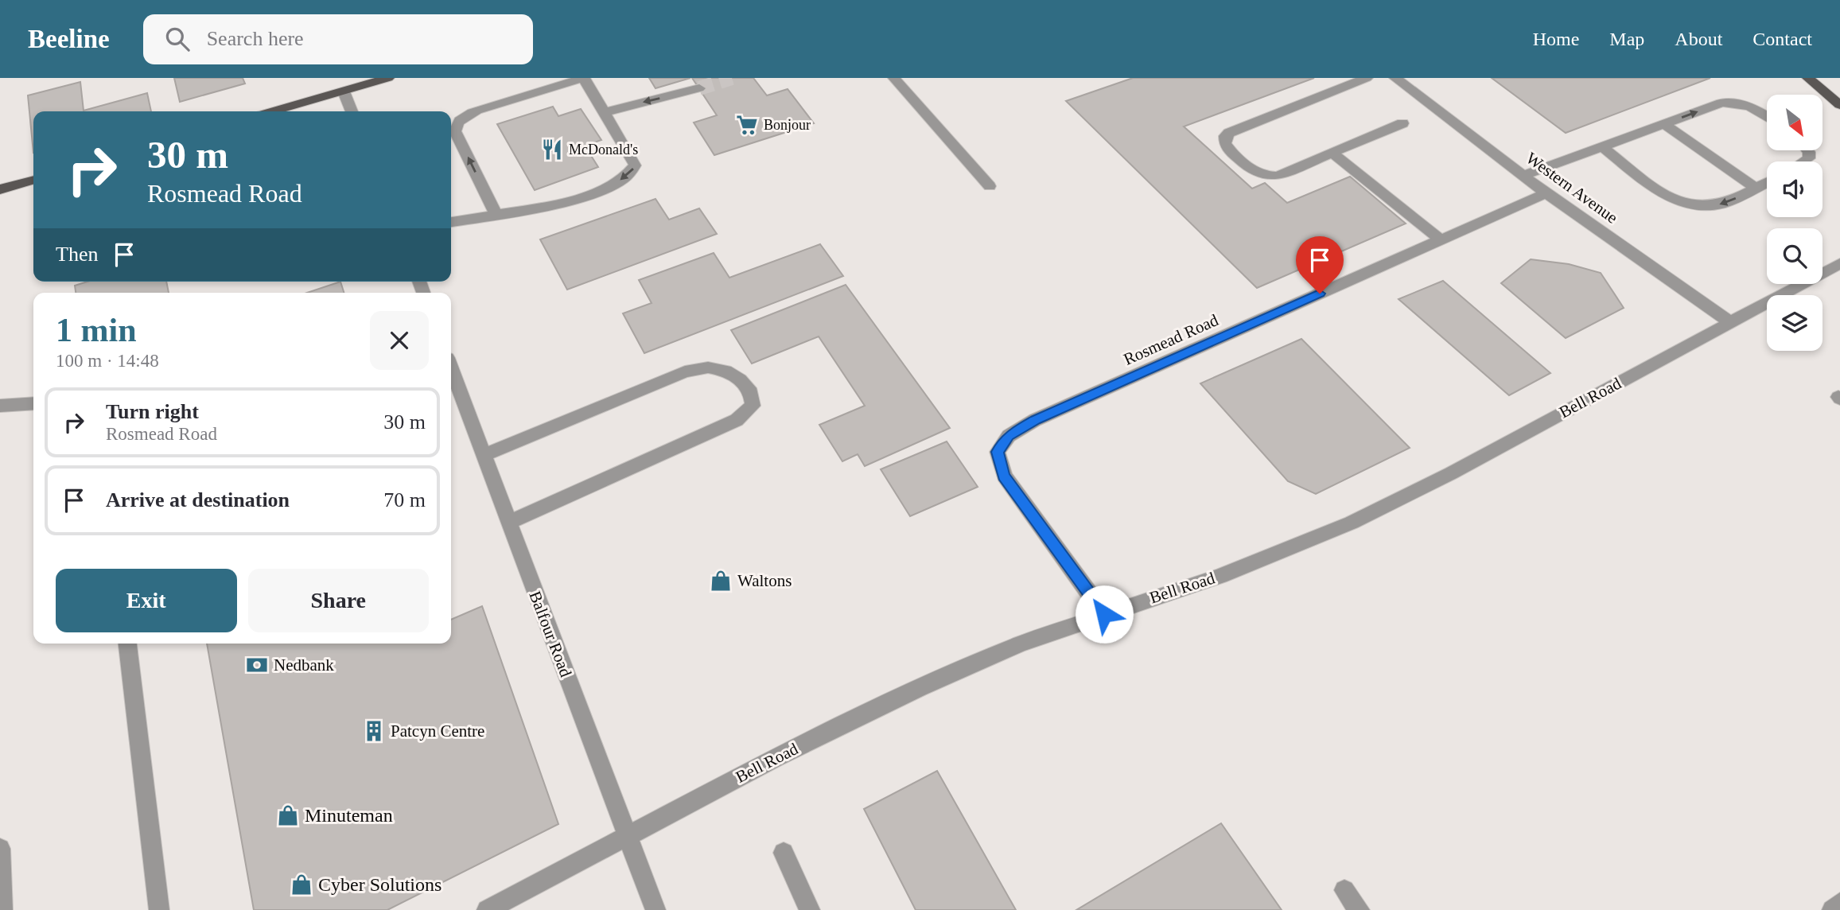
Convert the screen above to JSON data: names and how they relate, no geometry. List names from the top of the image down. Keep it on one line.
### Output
{"streets":{"street":["Western Avenue","Rosmead Road","Bell Road","Balfour Road"]},"crossings":[["Western Avenue","Rosmead Road"],["Western Avenue","Bell Road"],["Rosmead Road","Bell Road"],["Bell Road","Balfour Road"]],"places":{"supermarket":["Bonjour"],"restaurant":["McDonald's"],"shop":["Waltons","Minuteman","Cyber Solutions"],"bank":["Nedbank"],"building":["Patcyn Centre"]},"north":"bottom right","page":{"header":"Beeline","search":"Search here","nav":["Home","Map","About","Contact"],"turn":["30 m","Rosmead Road"],"then":"Then","heading":["1 min","100 m · 14:48"],"list":[{"name":"Turn right","note":"Rosmead Road","value":"30 m"},{"name":"Arrive at destination","value":"70 m"}],"buttons":["Exit","Share"]}}
